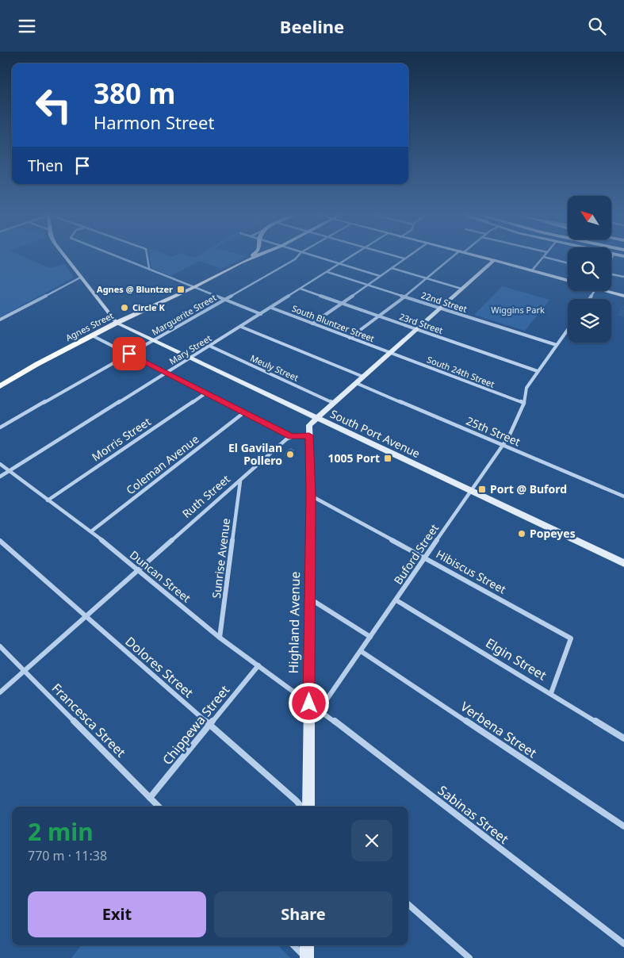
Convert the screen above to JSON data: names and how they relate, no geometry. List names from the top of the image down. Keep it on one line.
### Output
{"streets":{"main road":["Agnes Street","South Port Avenue","Highland Avenue"],"street":["22nd Street","Marguerite Street","South Bluntzer Street","23rd Street","Mary Street","Meuly Street","South 24th Street","25th Street","Morris Street","Coleman Avenue","Ruth Street","Buford Street","Sunrise Avenue","Hibiscus Street","Duncan Street","Elgin Street","Dolores Street","Francesca Street","Chippewa Street","Verbena Street","Sabinas Street"]},"crossings":[["22nd Street","Mary Street"],["22nd Street","Buford Street"],["Marguerite Street","South Port Avenue"],["South Bluntzer Street","Mary Street"],["South Bluntzer Street","South 24th Street"],["23rd Street","Mary Street"],["23rd Street","Buford Street"],["Agnes Street","South Port Avenue"],["Mary Street","Meuly Street"],["Mary Street","South Port Avenue"],["Mary Street","Duncan Street"],["South 24th Street","Buford Street"],["25th Street","Buford Street"],["South Port Avenue","Buford Street"],["Morris Street","Duncan Street"],["Coleman Avenue","Duncan Street"],["Ruth Street","Sunrise Avenue"],["Ruth Street","Duncan Street"],["Ruth Street","Dolores Street"],["Ruth Street","Francesca Street"],["Buford Street","Hibiscus Street"],["Buford Street","Elgin Street"],["Buford Street","Verbena Street"],["Buford Street","Sabinas Street"],["Sunrise Avenue","Duncan Street"],["Hibiscus Street","Highland Avenue"],["Hibiscus Street","Elgin Street"],["Duncan Street","Highland Avenue"],["Duncan Street","Chippewa Street"],["Duncan Street","Sabinas Street"],["Highland Avenue","Sabinas Street"],["Dolores Street","Chippewa Street"],["Francesca Street","Chippewa Street"]],"parks":["Wiggins Park"],"places":{"transit":["Agnes @ Bluntzer","1005 Port","Port @ Buford"],"other":["Circle K","El Gavilan Pollero","Popeyes"]},"north":"top left","page":{"header":"Beeline","turn":["380 m","Harmon Street"],"then":"Then","heading":["2 min","770 m · 11:38"],"buttons":["Exit","Share"]}}
